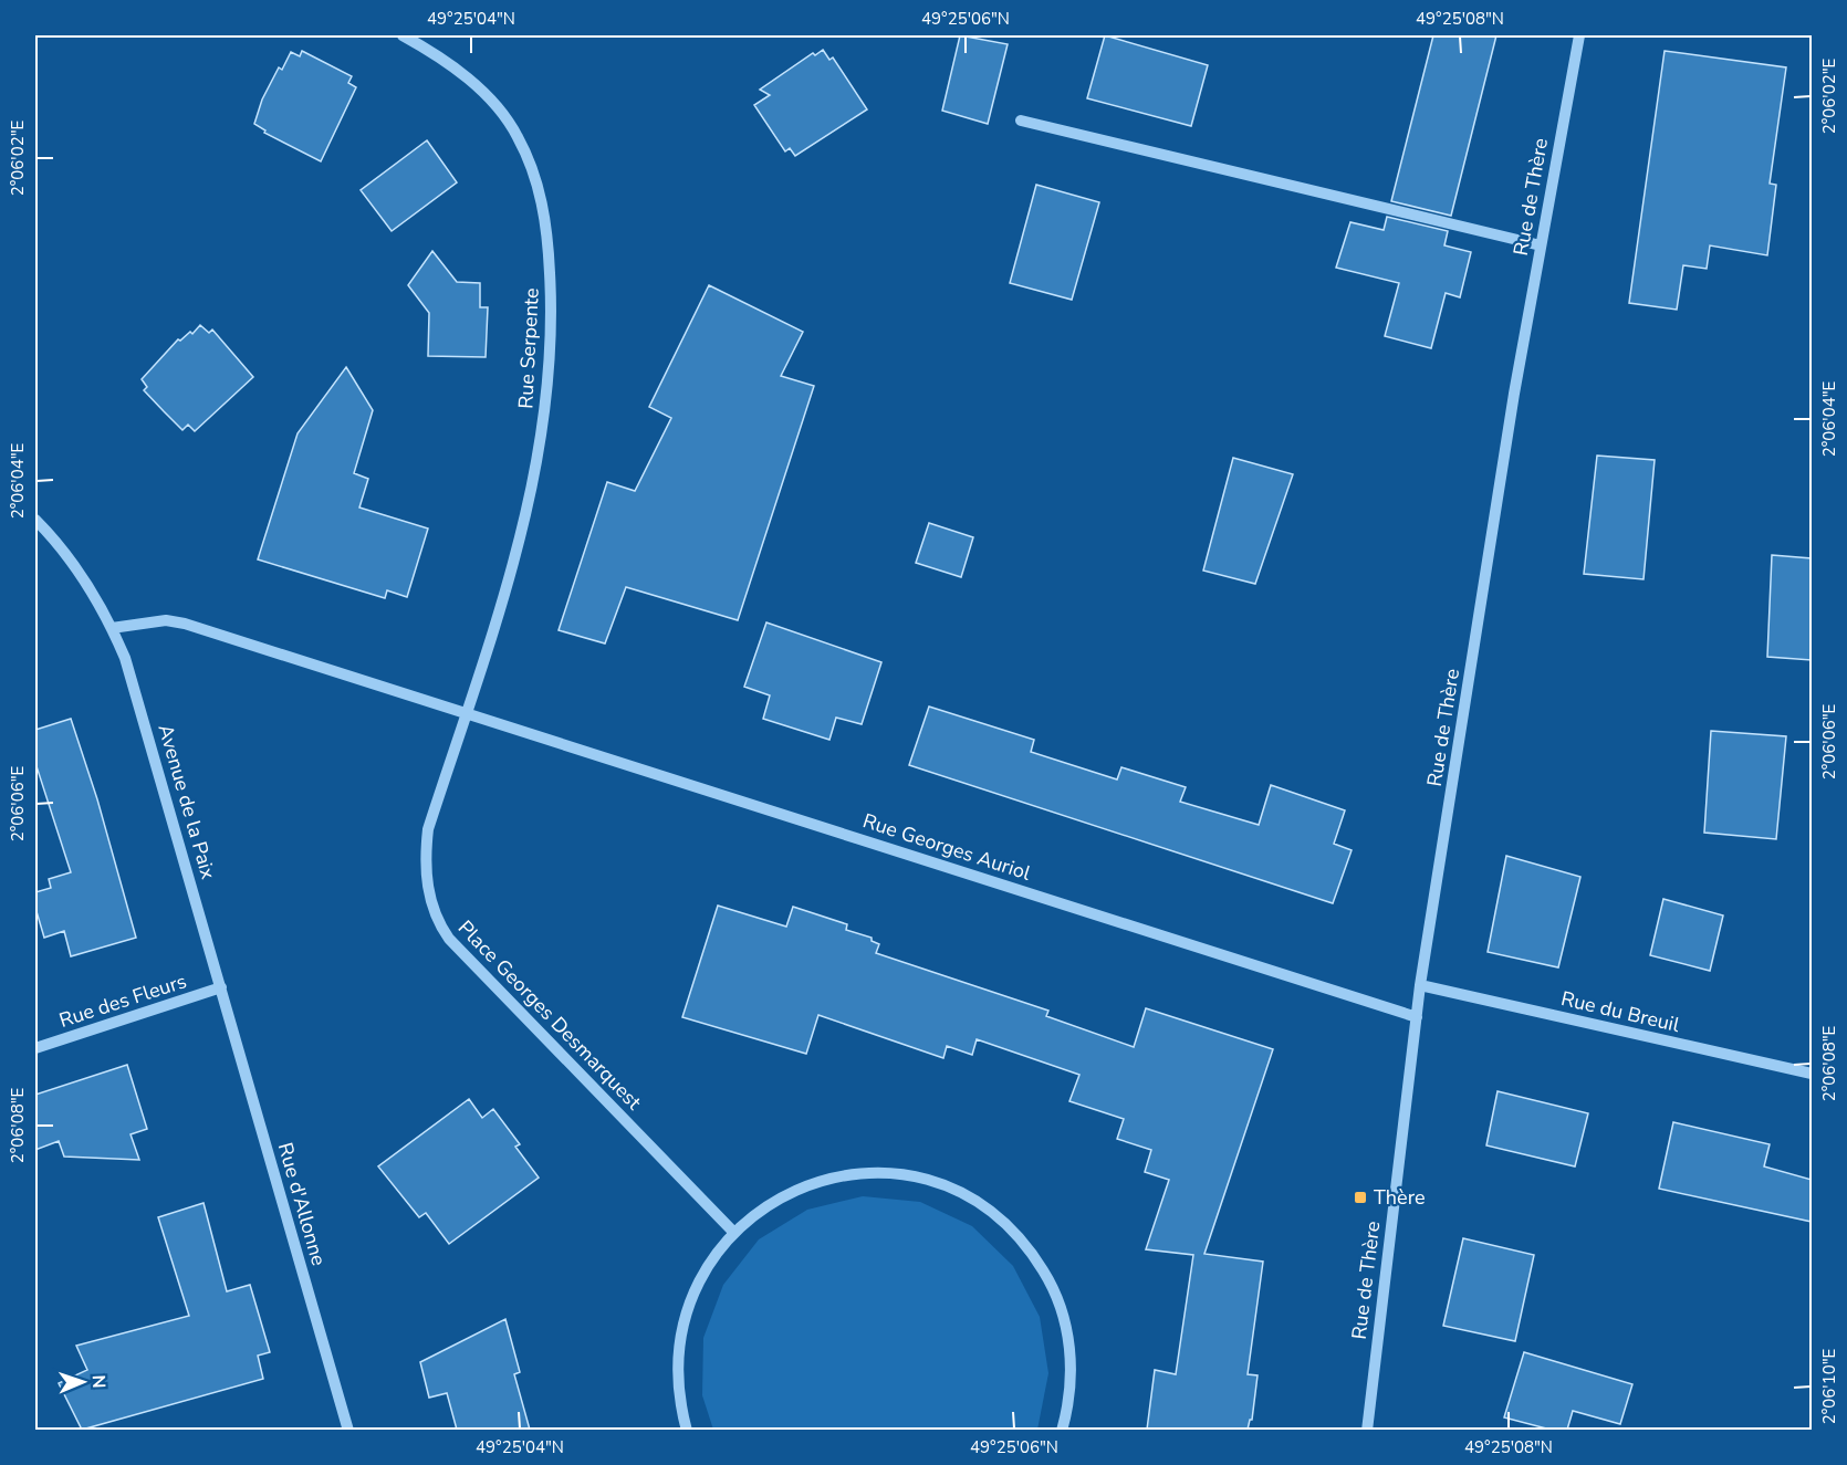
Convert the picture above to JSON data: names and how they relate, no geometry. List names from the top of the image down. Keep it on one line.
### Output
{"streets":{"street":["Rue de Thère","Rue Serpente","Avenue de la Paix","Rue Georges Auriol","Rue des Fleurs","Rue du Breuil","Place Georges Desmarquest","Rue d'Allonne"]},"crossings":[["Rue de Thère","Rue Georges Auriol"],["Rue de Thère","Rue du Breuil"],["Rue Serpente","Rue Georges Auriol"],["Rue Serpente","Place Georges Desmarquest"],["Avenue de la Paix","Rue des Fleurs"],["Avenue de la Paix","Rue d'Allonne"],["Rue Georges Auriol","Place Georges Desmarquest"],["Rue des Fleurs","Rue d'Allonne"]],"places":{"transit":["Thère"]},"north":"right","coordinates":["49°25'04\"N","49°25'06\"N","49°25'08\"N","2°06'02\"E","2°06'04\"E","2°06'06\"E","2°06'08\"E","2°06'10\"E"]}
